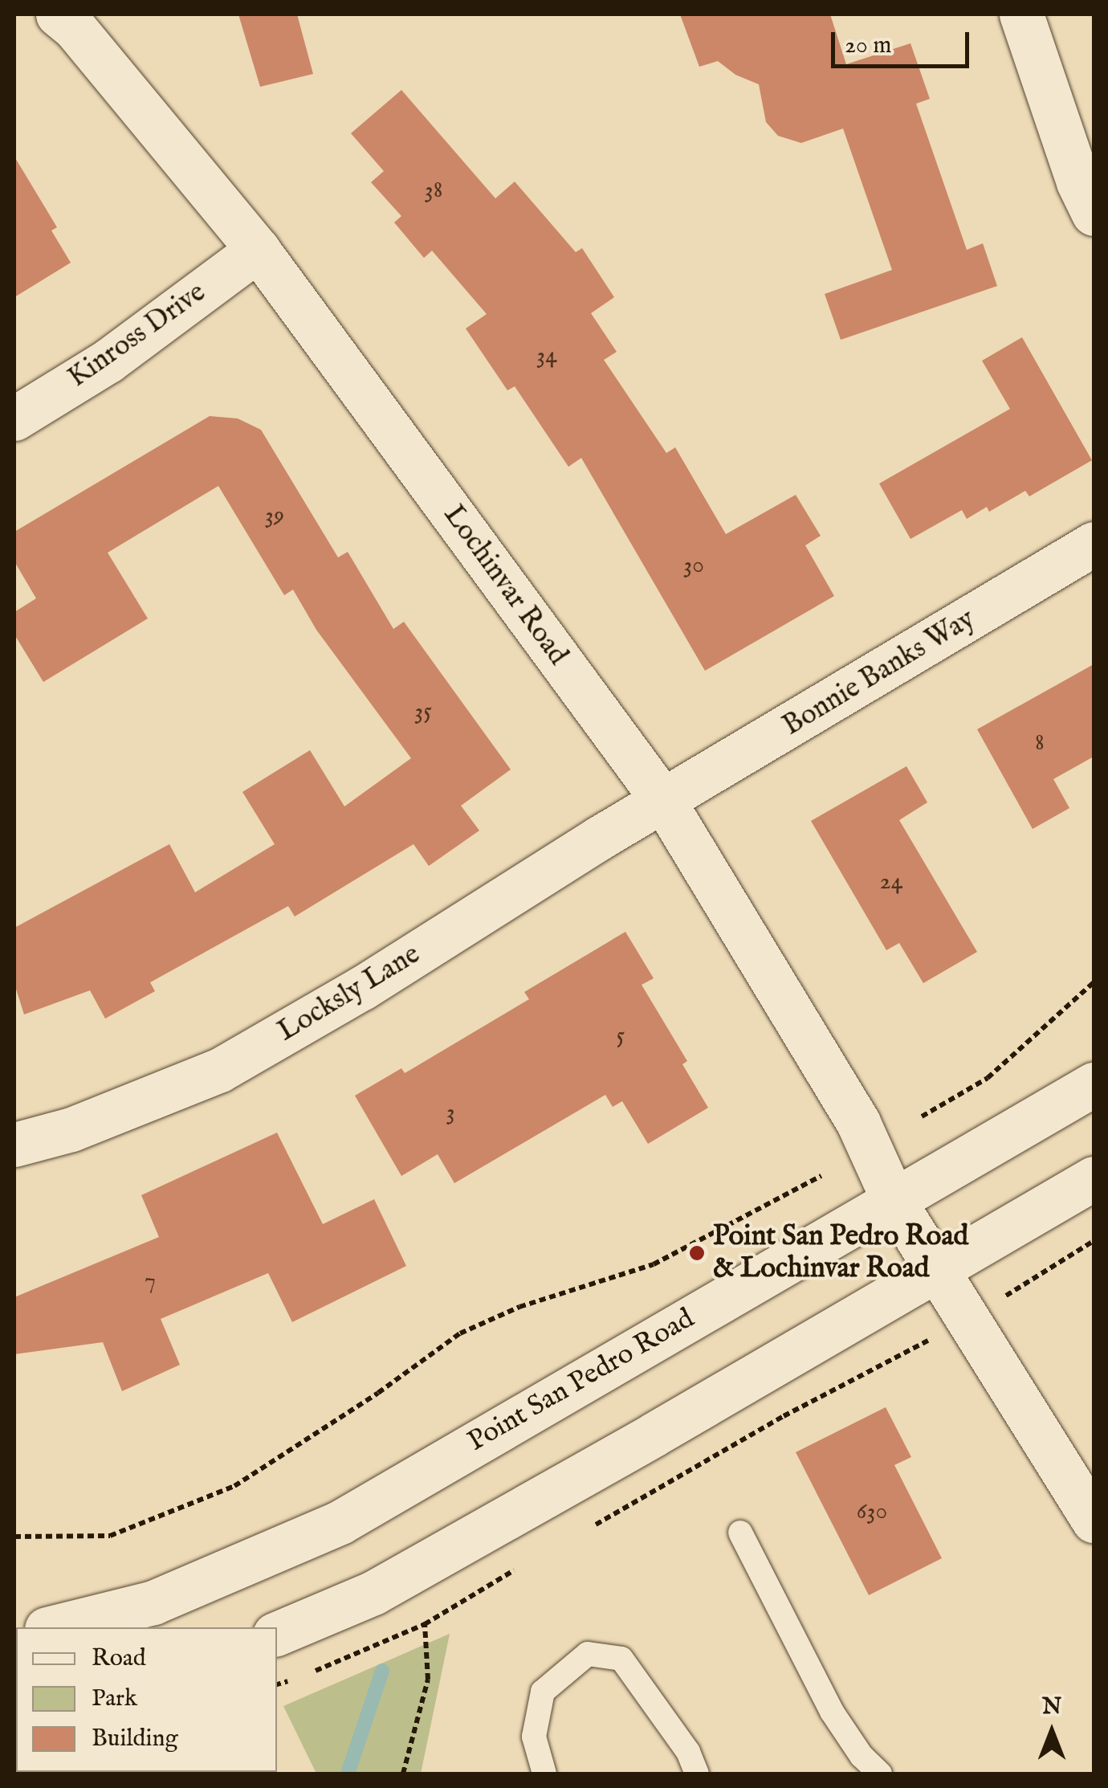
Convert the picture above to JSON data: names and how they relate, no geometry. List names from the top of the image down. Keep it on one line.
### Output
{"streets":{"street":["Kinross Drive","Lochinvar Road","Bonnie Banks Way","Locksly Lane","Point San Pedro Road"]},"crossings":[["Kinross Drive","Lochinvar Road"],["Lochinvar Road","Bonnie Banks Way"],["Lochinvar Road","Locksly Lane"],["Lochinvar Road","Point San Pedro Road"],["Bonnie Banks Way","Locksly Lane"]],"places":["Point San Pedro Road & Lochinvar Road"],"house_numbers":["38","34","39","30","35","8","24","5","3","7","630"],"legend":["Road","Park","Building"],"scale_bar":"20 m","north":"top"}
